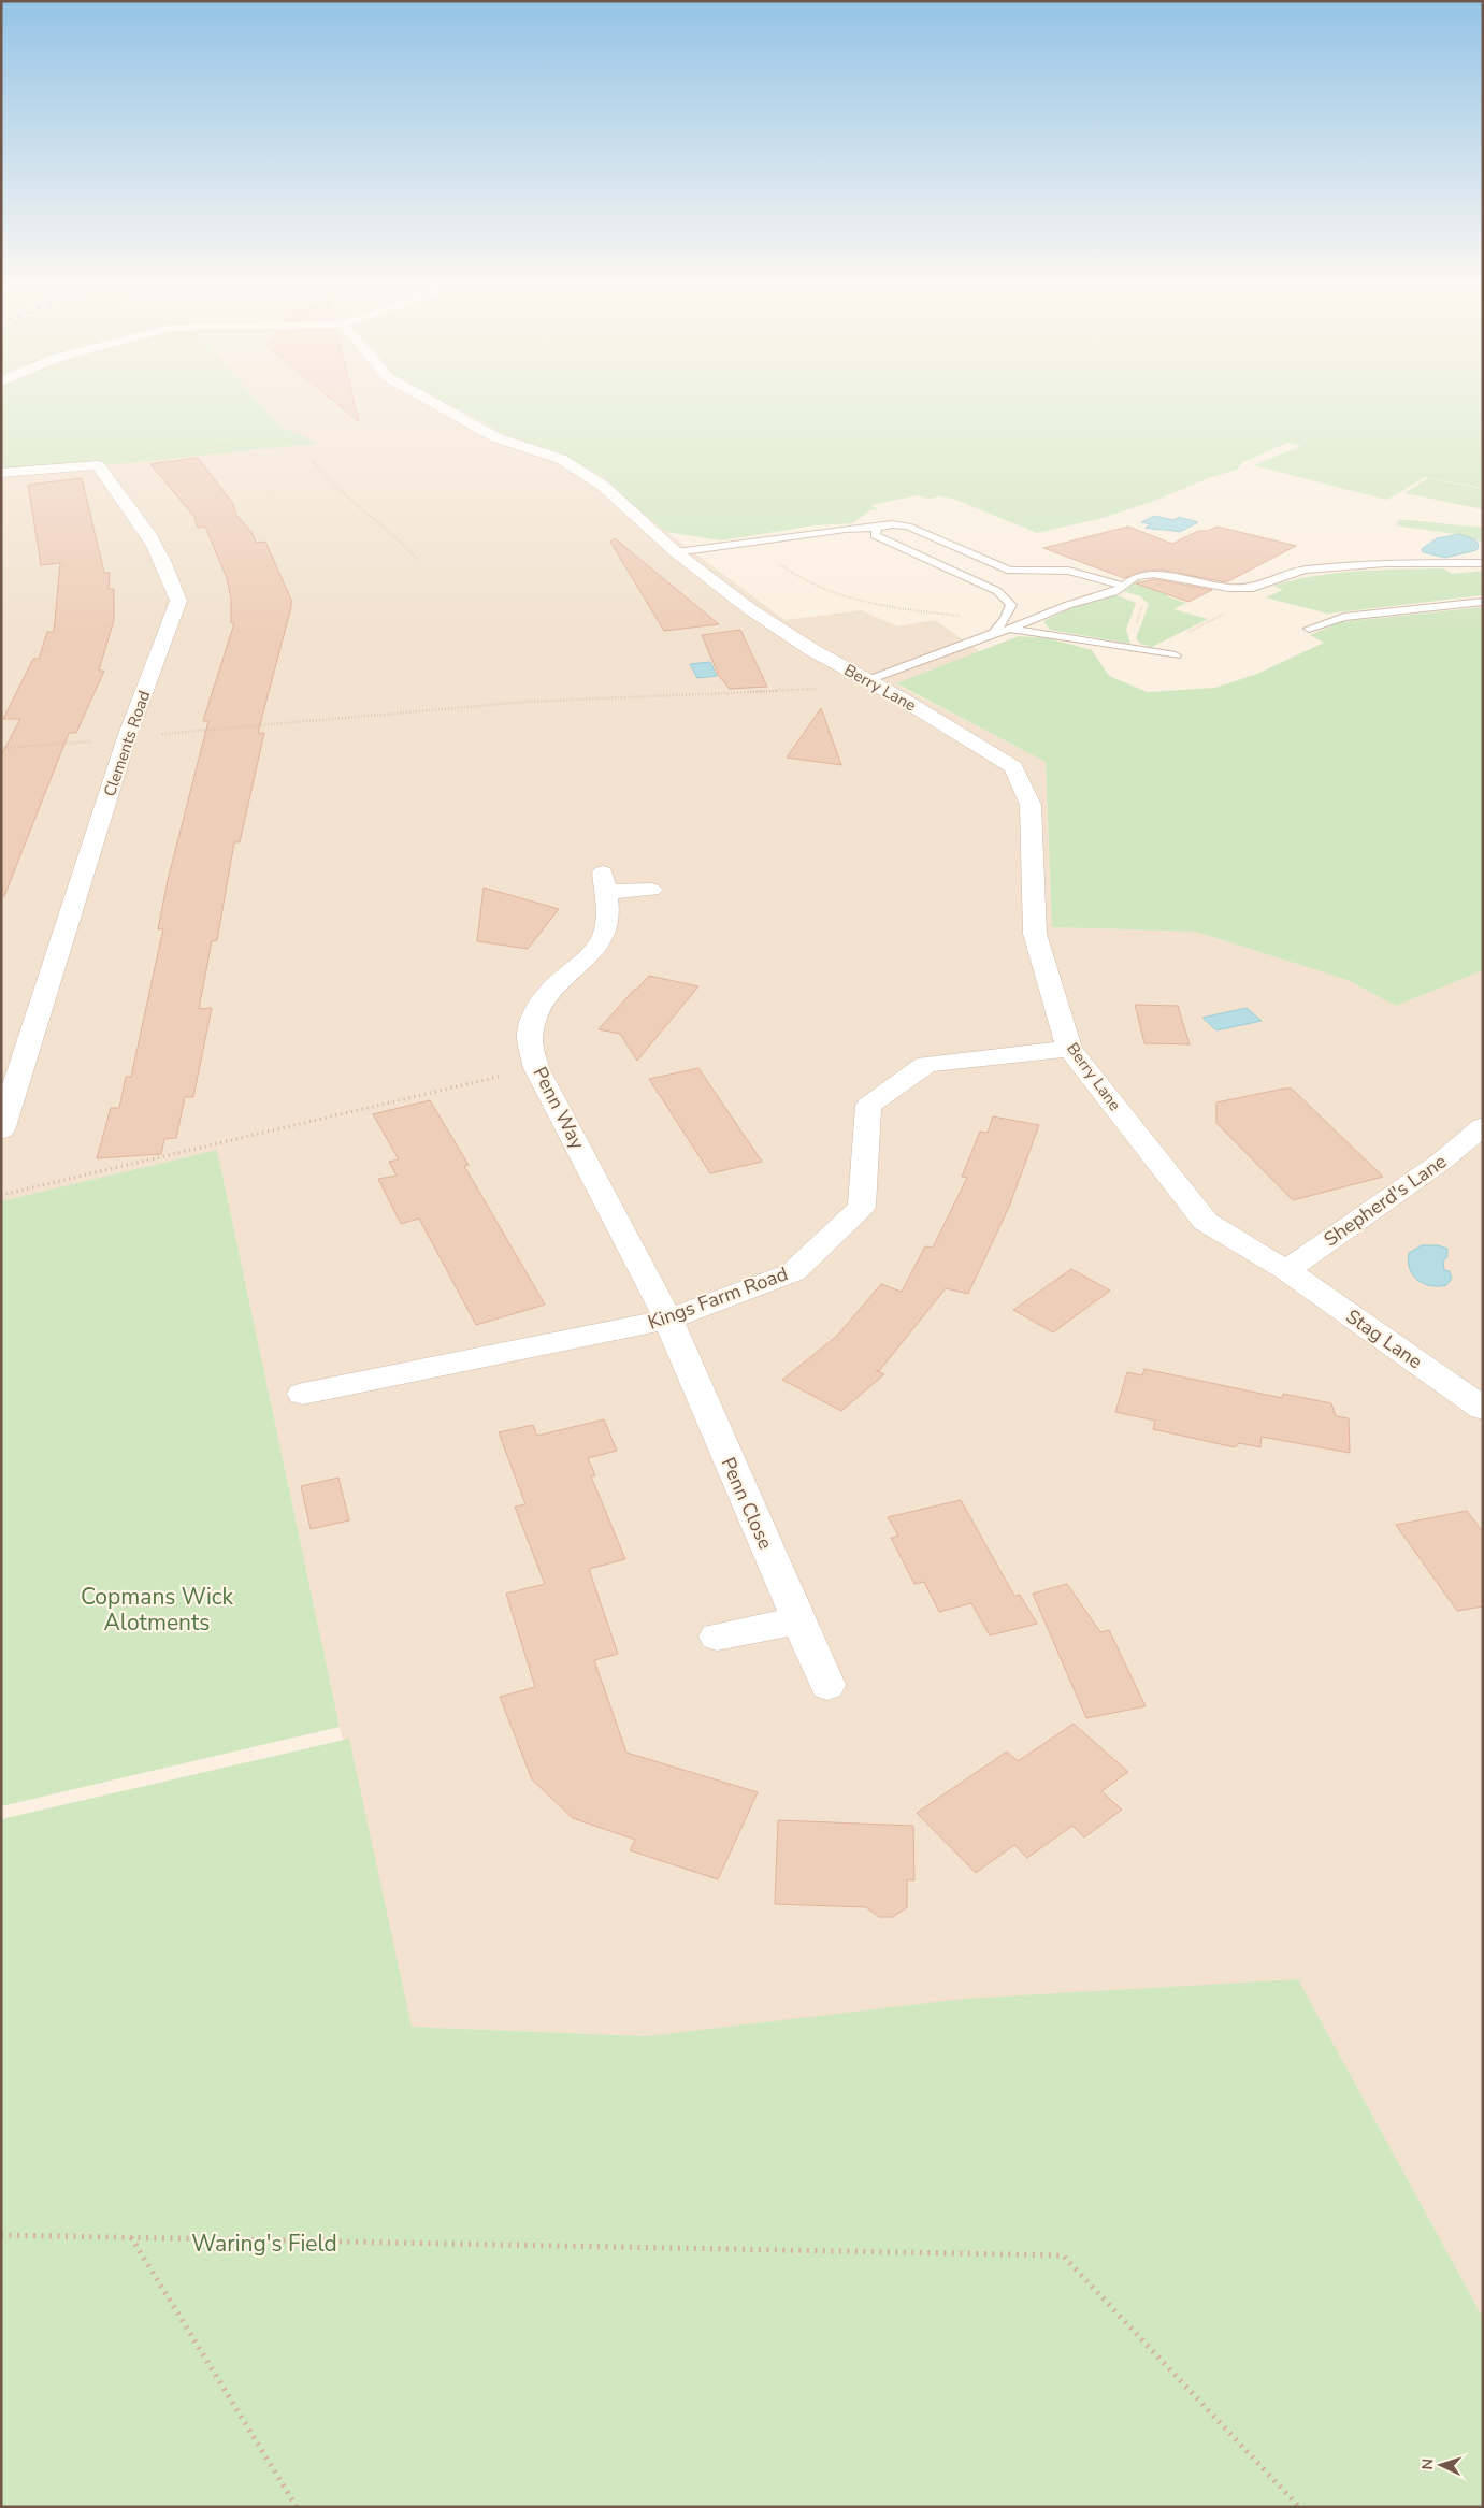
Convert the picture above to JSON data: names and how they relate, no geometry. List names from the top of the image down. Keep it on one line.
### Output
{"streets":{"street":["Berry Lane","Clements Road","Penn Way","Shepherd's Lane","Kings Farm Road","Stag Lane","Penn Close"]},"crossings":[["Berry Lane","Shepherd's Lane"],["Berry Lane","Kings Farm Road"],["Berry Lane","Stag Lane"],["Penn Way","Kings Farm Road"],["Penn Way","Penn Close"],["Shepherd's Lane","Stag Lane"],["Kings Farm Road","Penn Close"]],"parks":["Copmans Wick Alotments","Waring's Field"],"north":"left"}
